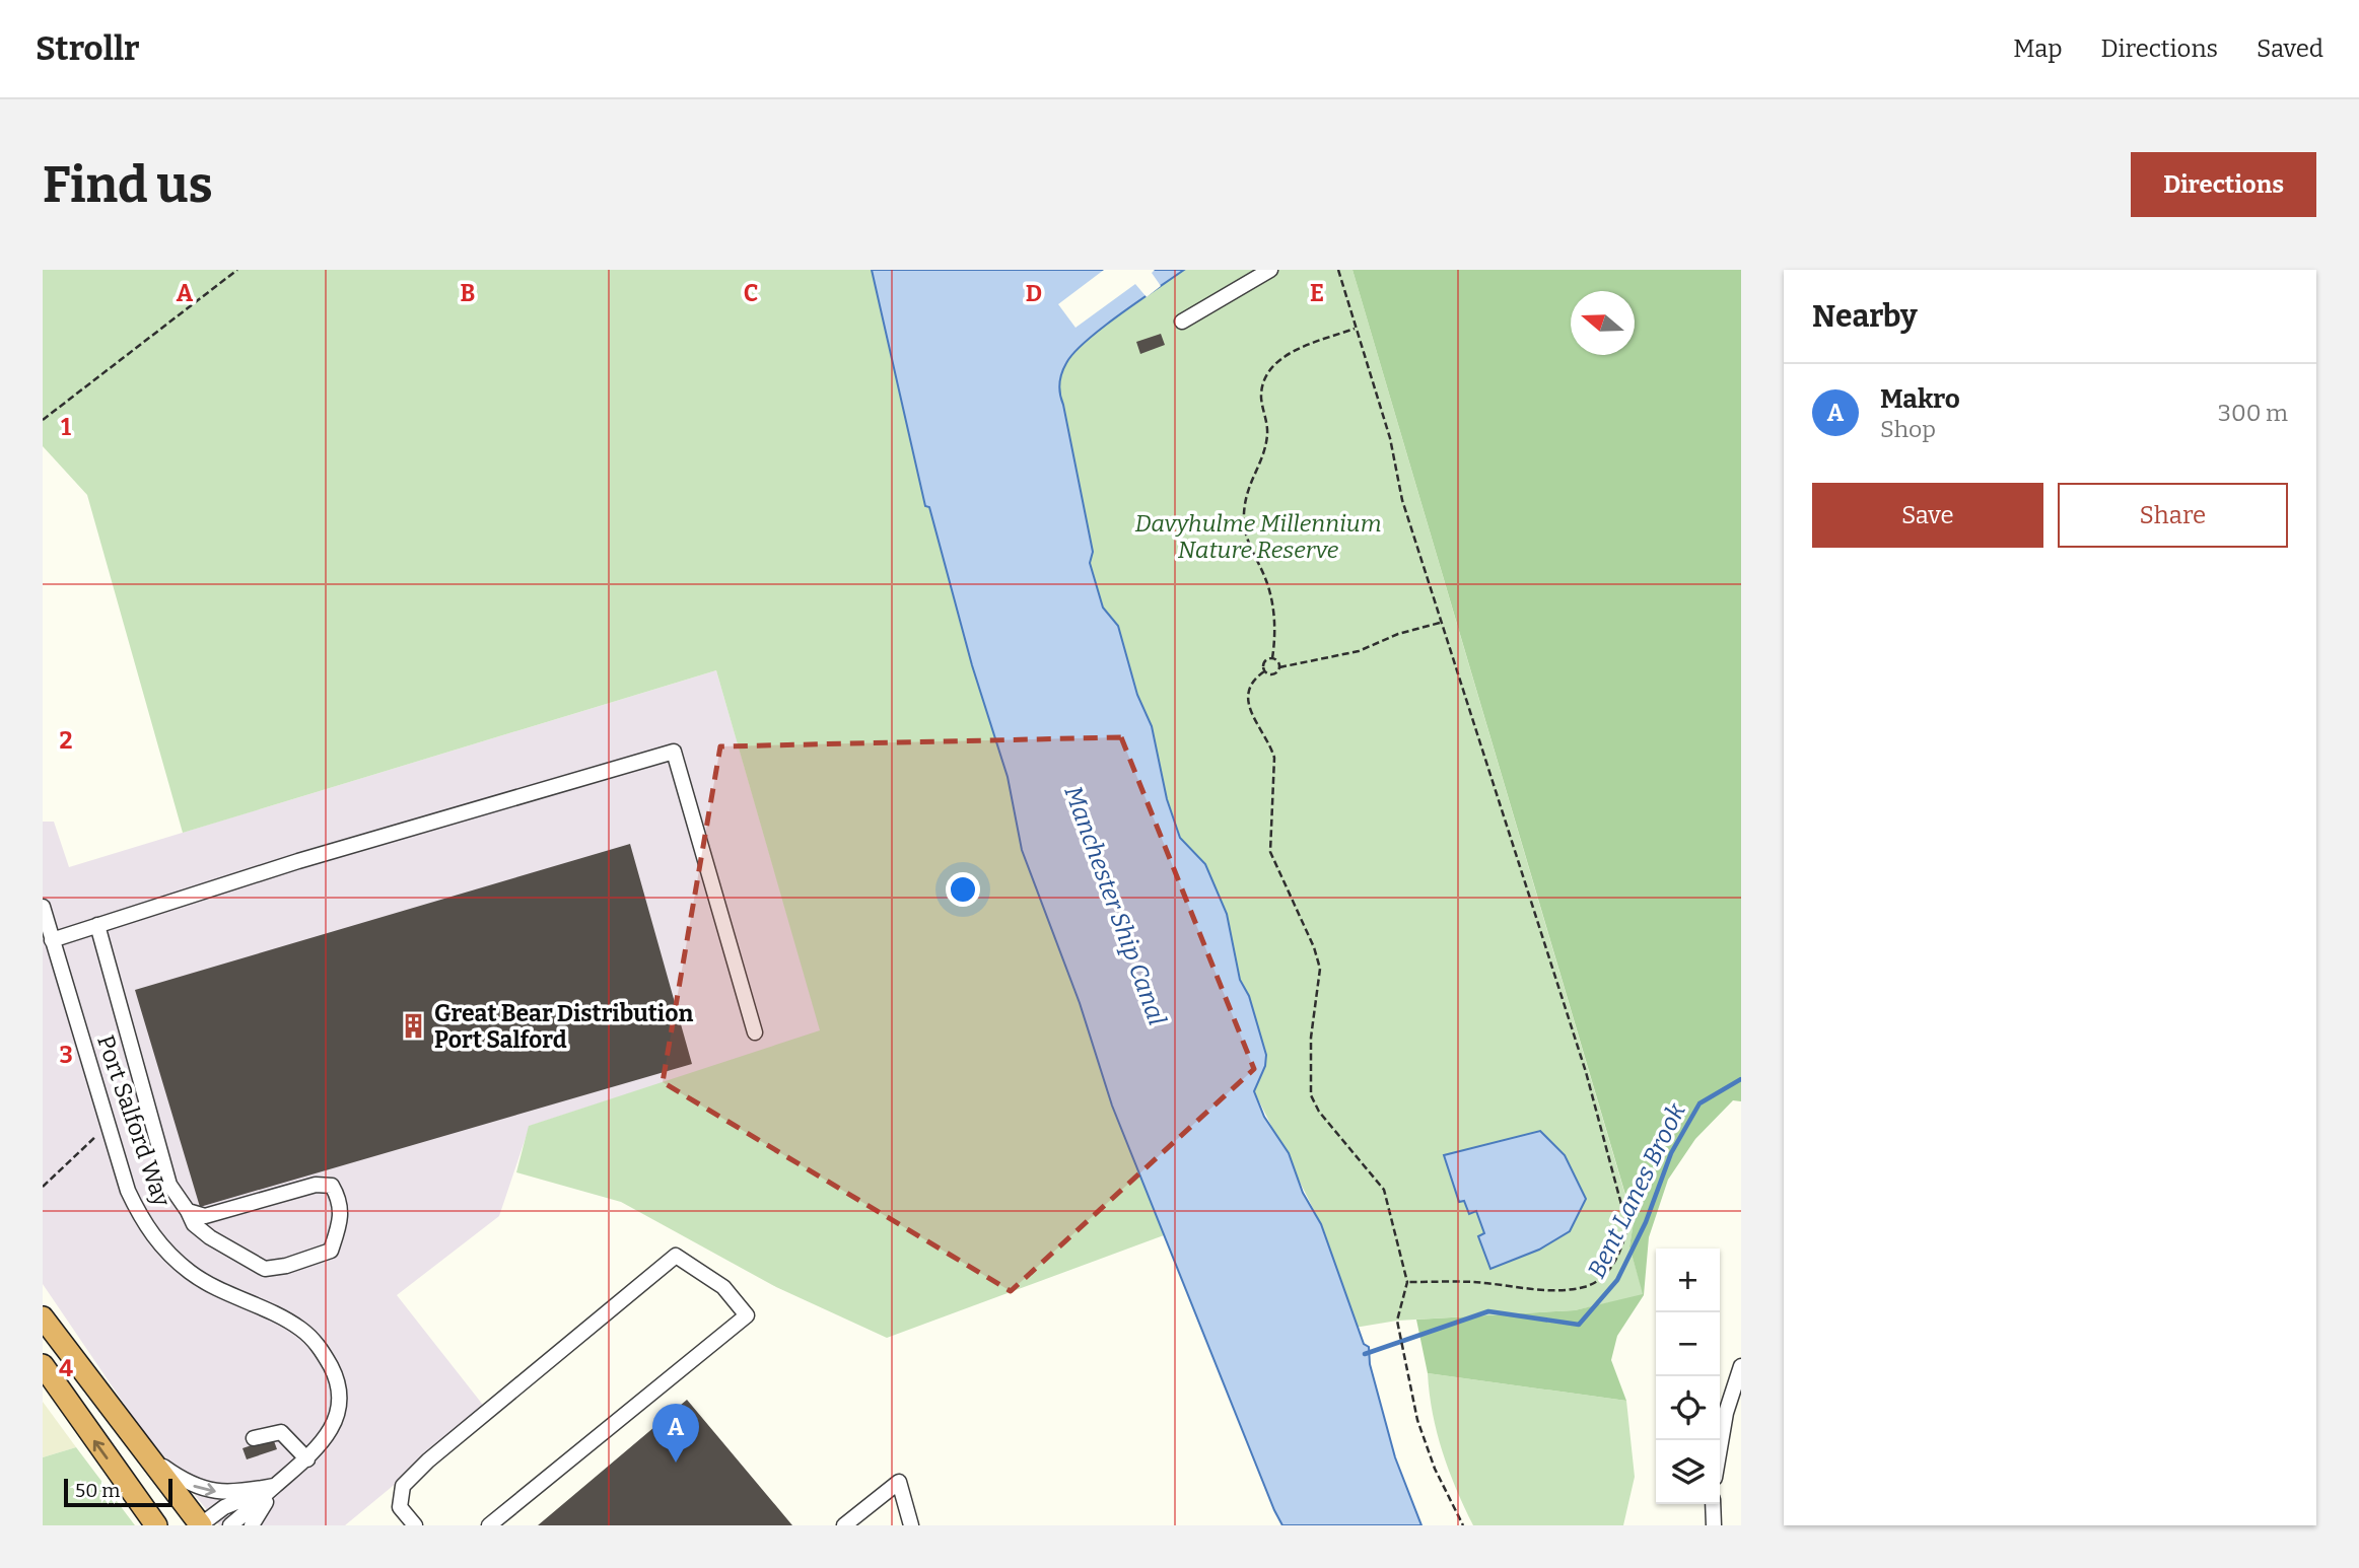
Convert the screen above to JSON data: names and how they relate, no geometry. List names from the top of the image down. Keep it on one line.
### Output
{"streets":{"street":["Port Salford Way"]},"water":["Manchester Ship Canal","Bent Lanes Brook"],"parks":["Davyhulme Millennium Nature Reserve"],"places":{"building":["Great Bear Distribution Port Salford"]},"scale_bar":"50 m","north":"left","page":{"header":"Strollr","nav":["Map","Directions","Saved"],"buttons":["Directions",["Save","Share"]],"title":"Find us","heading":"Nearby","list":[{"mark":"A","name":"Makro","note":"Shop","value":"300 m"}],"map_buttons":["+","−"],"pins":"A","scale":"50 m"},"grid":{"columns":["A","B","C","D","E"],"rows":["1","2","3","4"]}}
